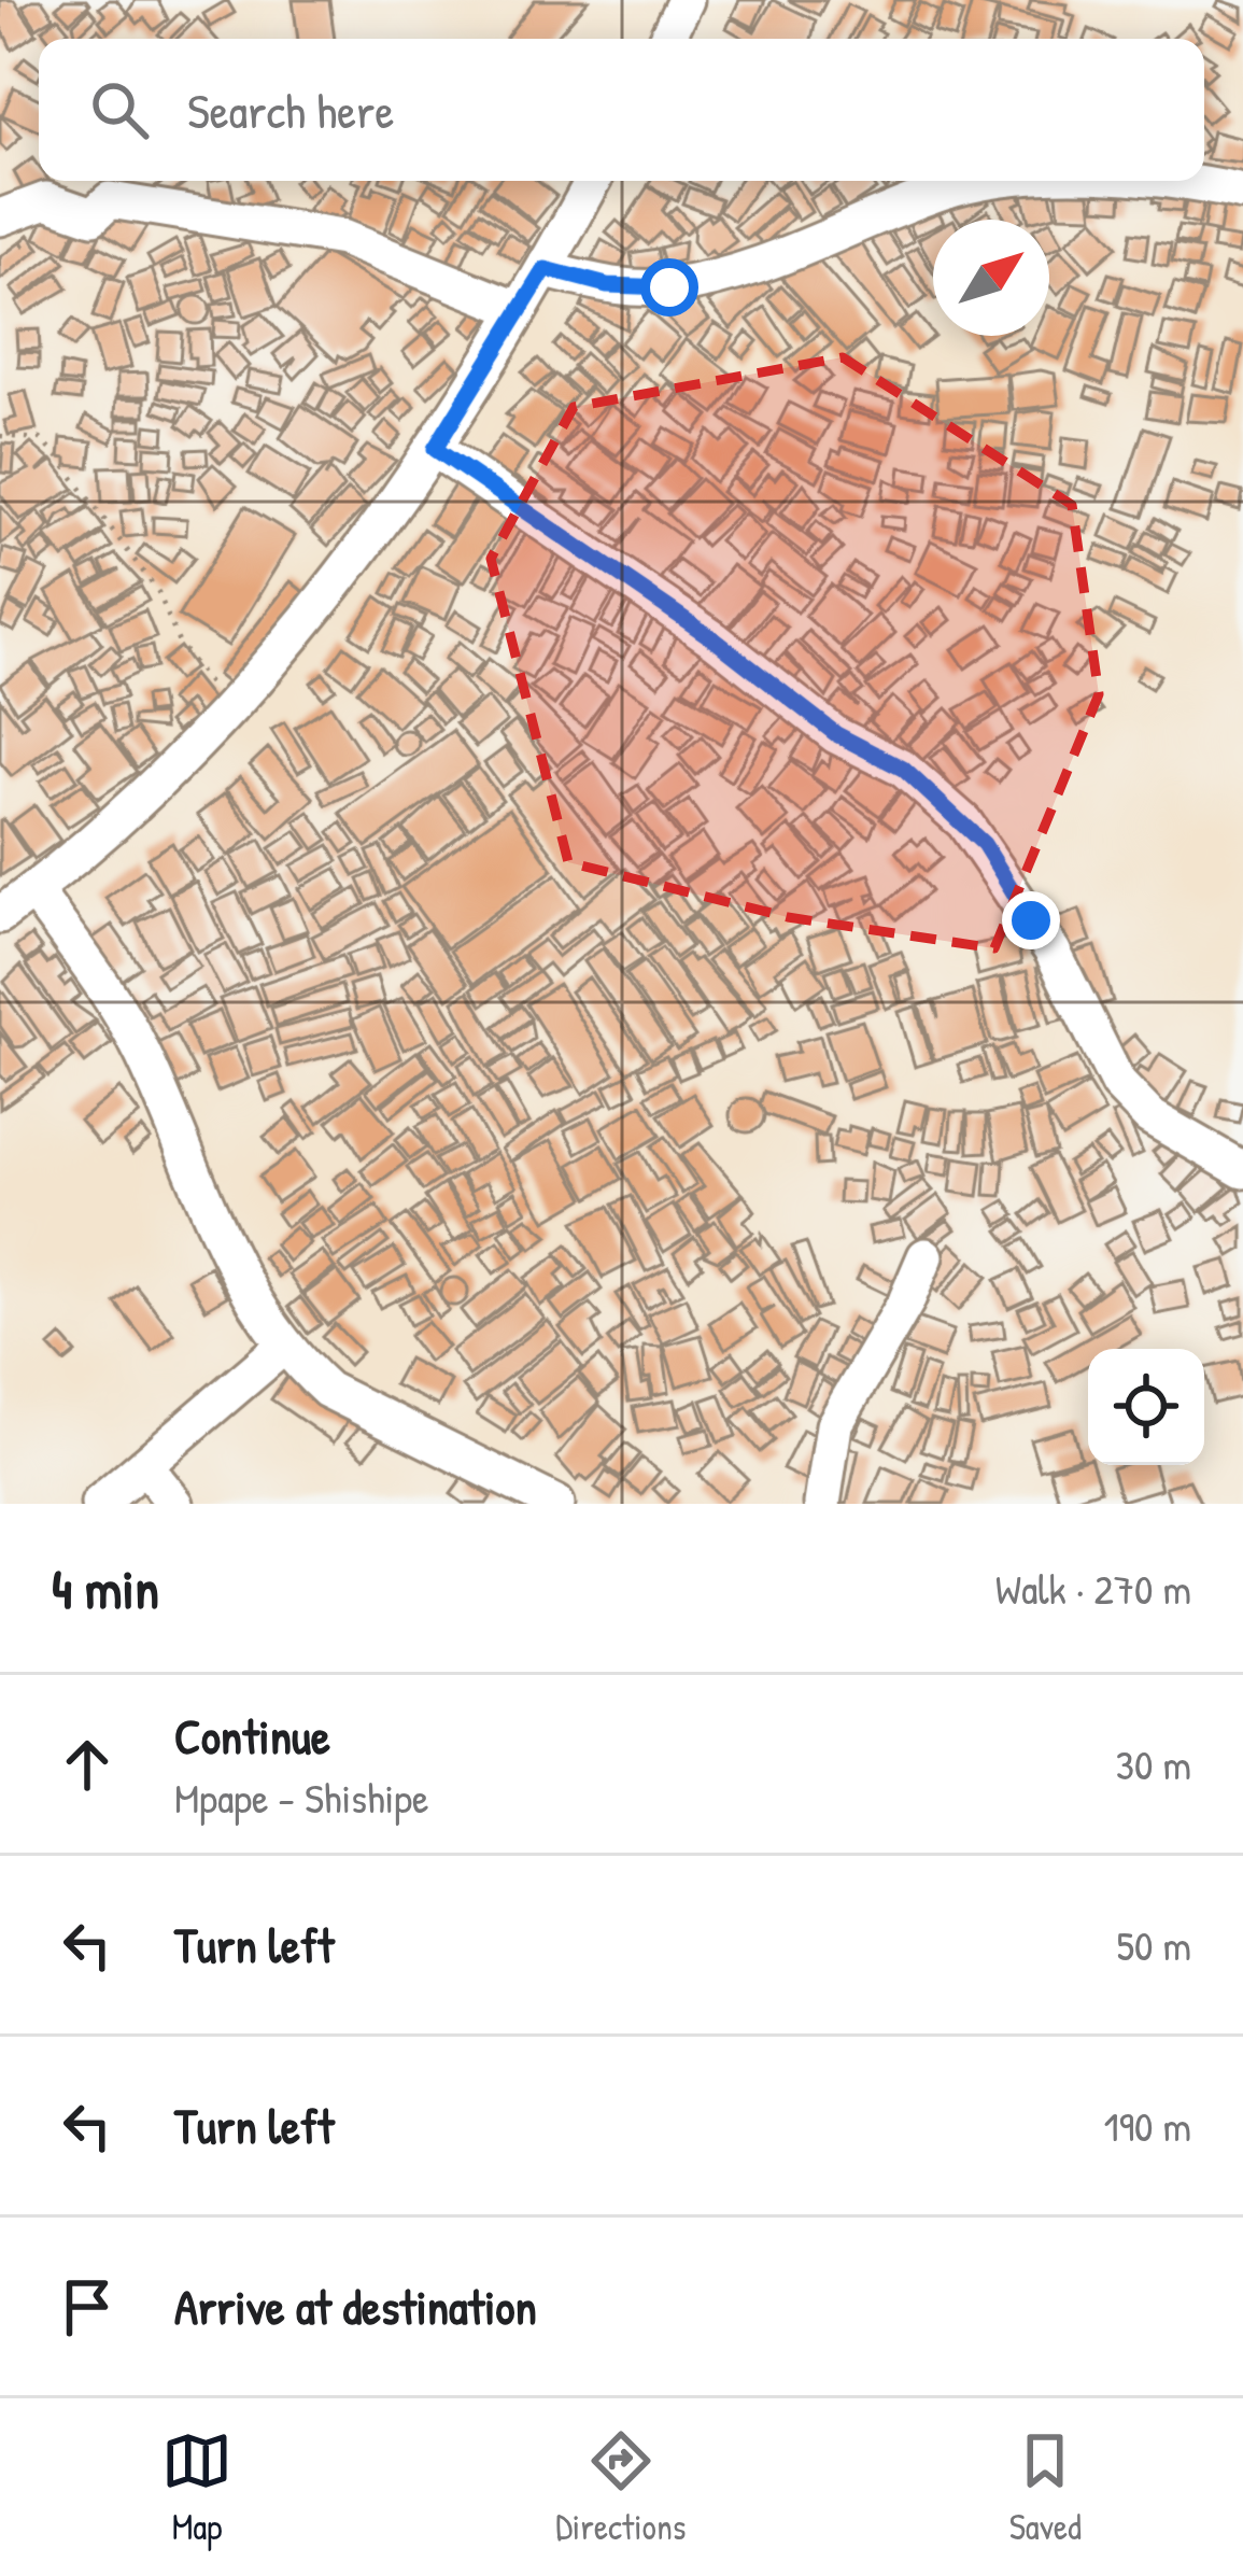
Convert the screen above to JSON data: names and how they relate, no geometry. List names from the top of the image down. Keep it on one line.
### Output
{"north":"top right","page":{"search":"Search here","heading":["4 min","Walk · 270 m"],"list":[["Continue","Mpape - Shishipe","30 m"],["Turn left","50 m"],["Turn left","190 m"],"Arrive at destination"],"nav":["Map","Directions","Saved"]}}
